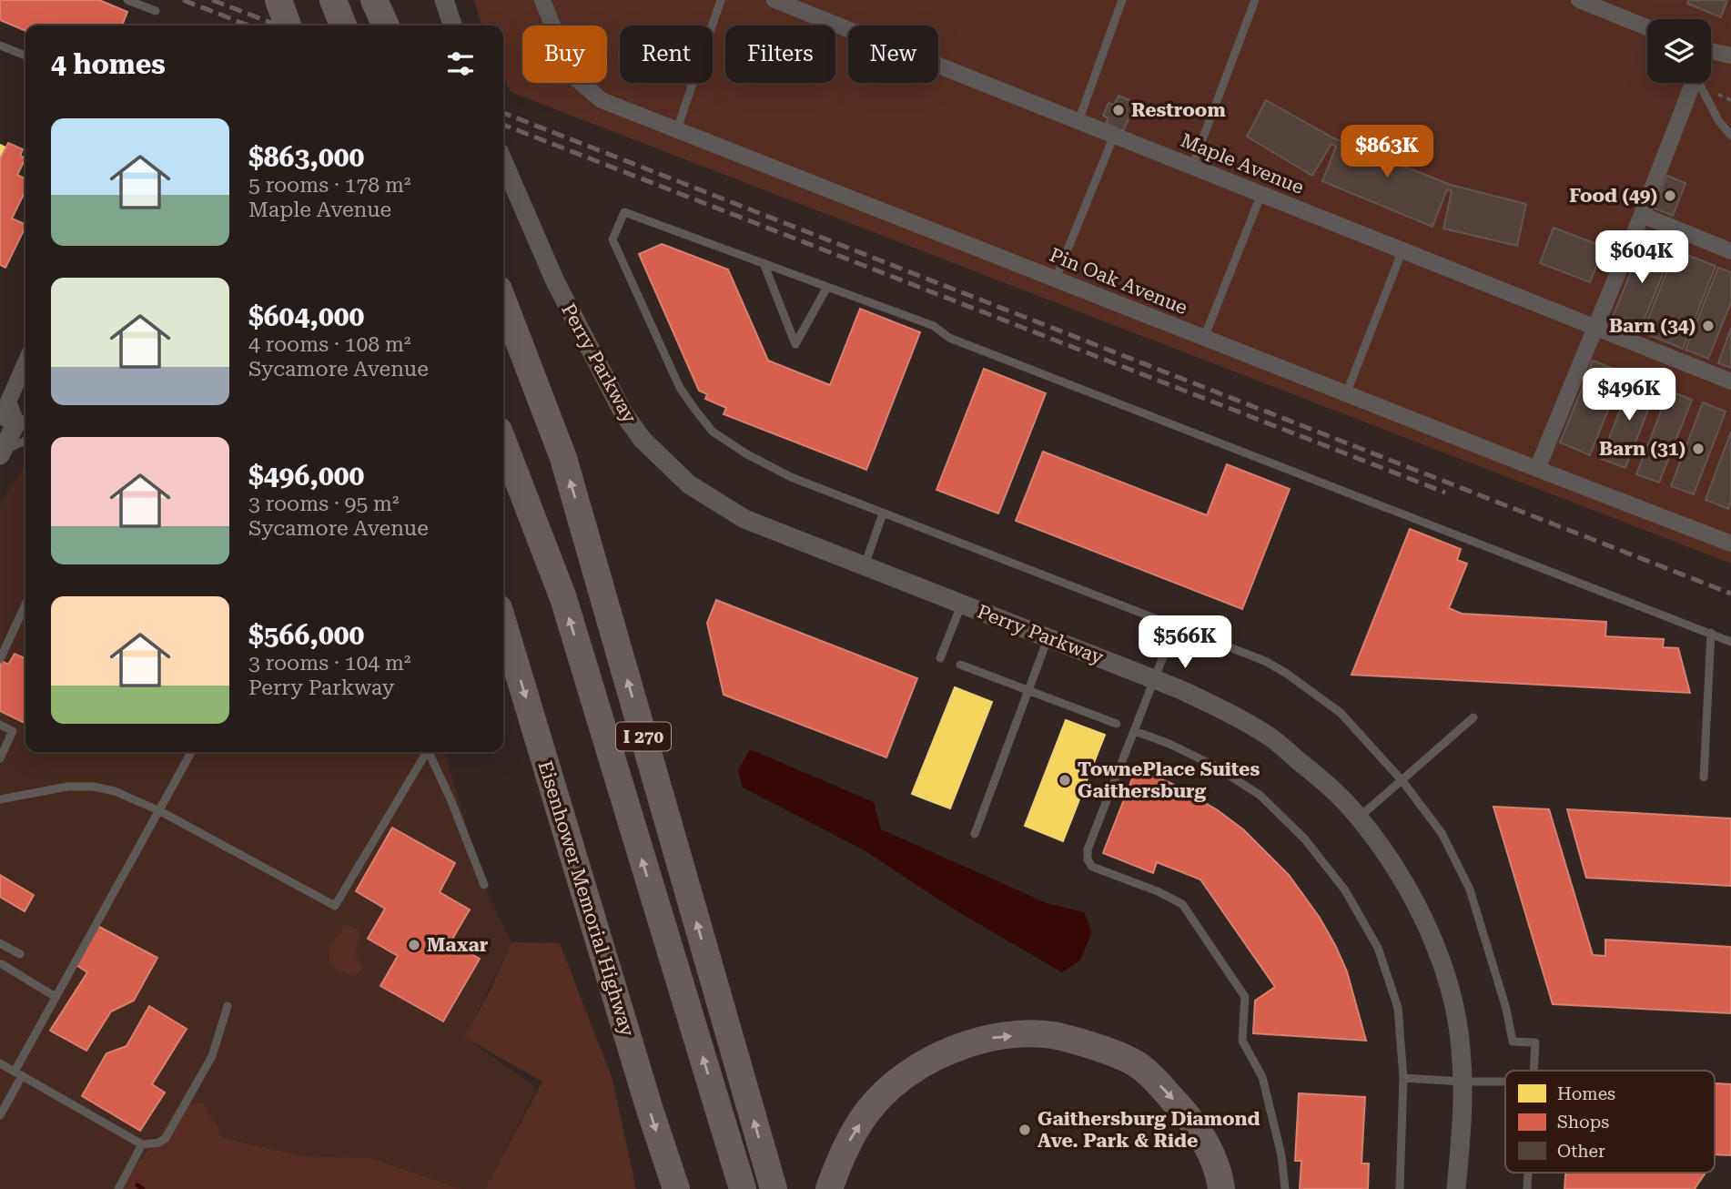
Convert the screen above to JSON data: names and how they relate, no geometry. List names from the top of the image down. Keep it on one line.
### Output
{"streets":{"highway":["I 270","Eisenhower Memorial Highway"],"street":["Maple Avenue","Pin Oak Avenue","Perry Parkway"]},"places":["Restroom","Food (49)","Barn (34)","Barn (31)","TownePlace Suites Gaithersburg","Maxar","Gaithersburg Diamond Ave. Park & Ride"],"legend":["Homes","Shops","Other"],"page":{"chip":["Buy","Rent","Filters","New"],"heading":"4 homes","list":[{"name":"$863,000","note":"5 rooms · 178 m² · Maple Avenue"},{"name":"$604,000","note":"4 rooms · 108 m² · Sycamore Avenue"},{"name":"$496,000","note":"3 rooms · 95 m² · Sycamore Avenue"},{"name":"$566,000","note":"3 rooms · 104 m² · Perry Parkway"}],"price":["$863K","$604K","$496K","$566K"]}}
